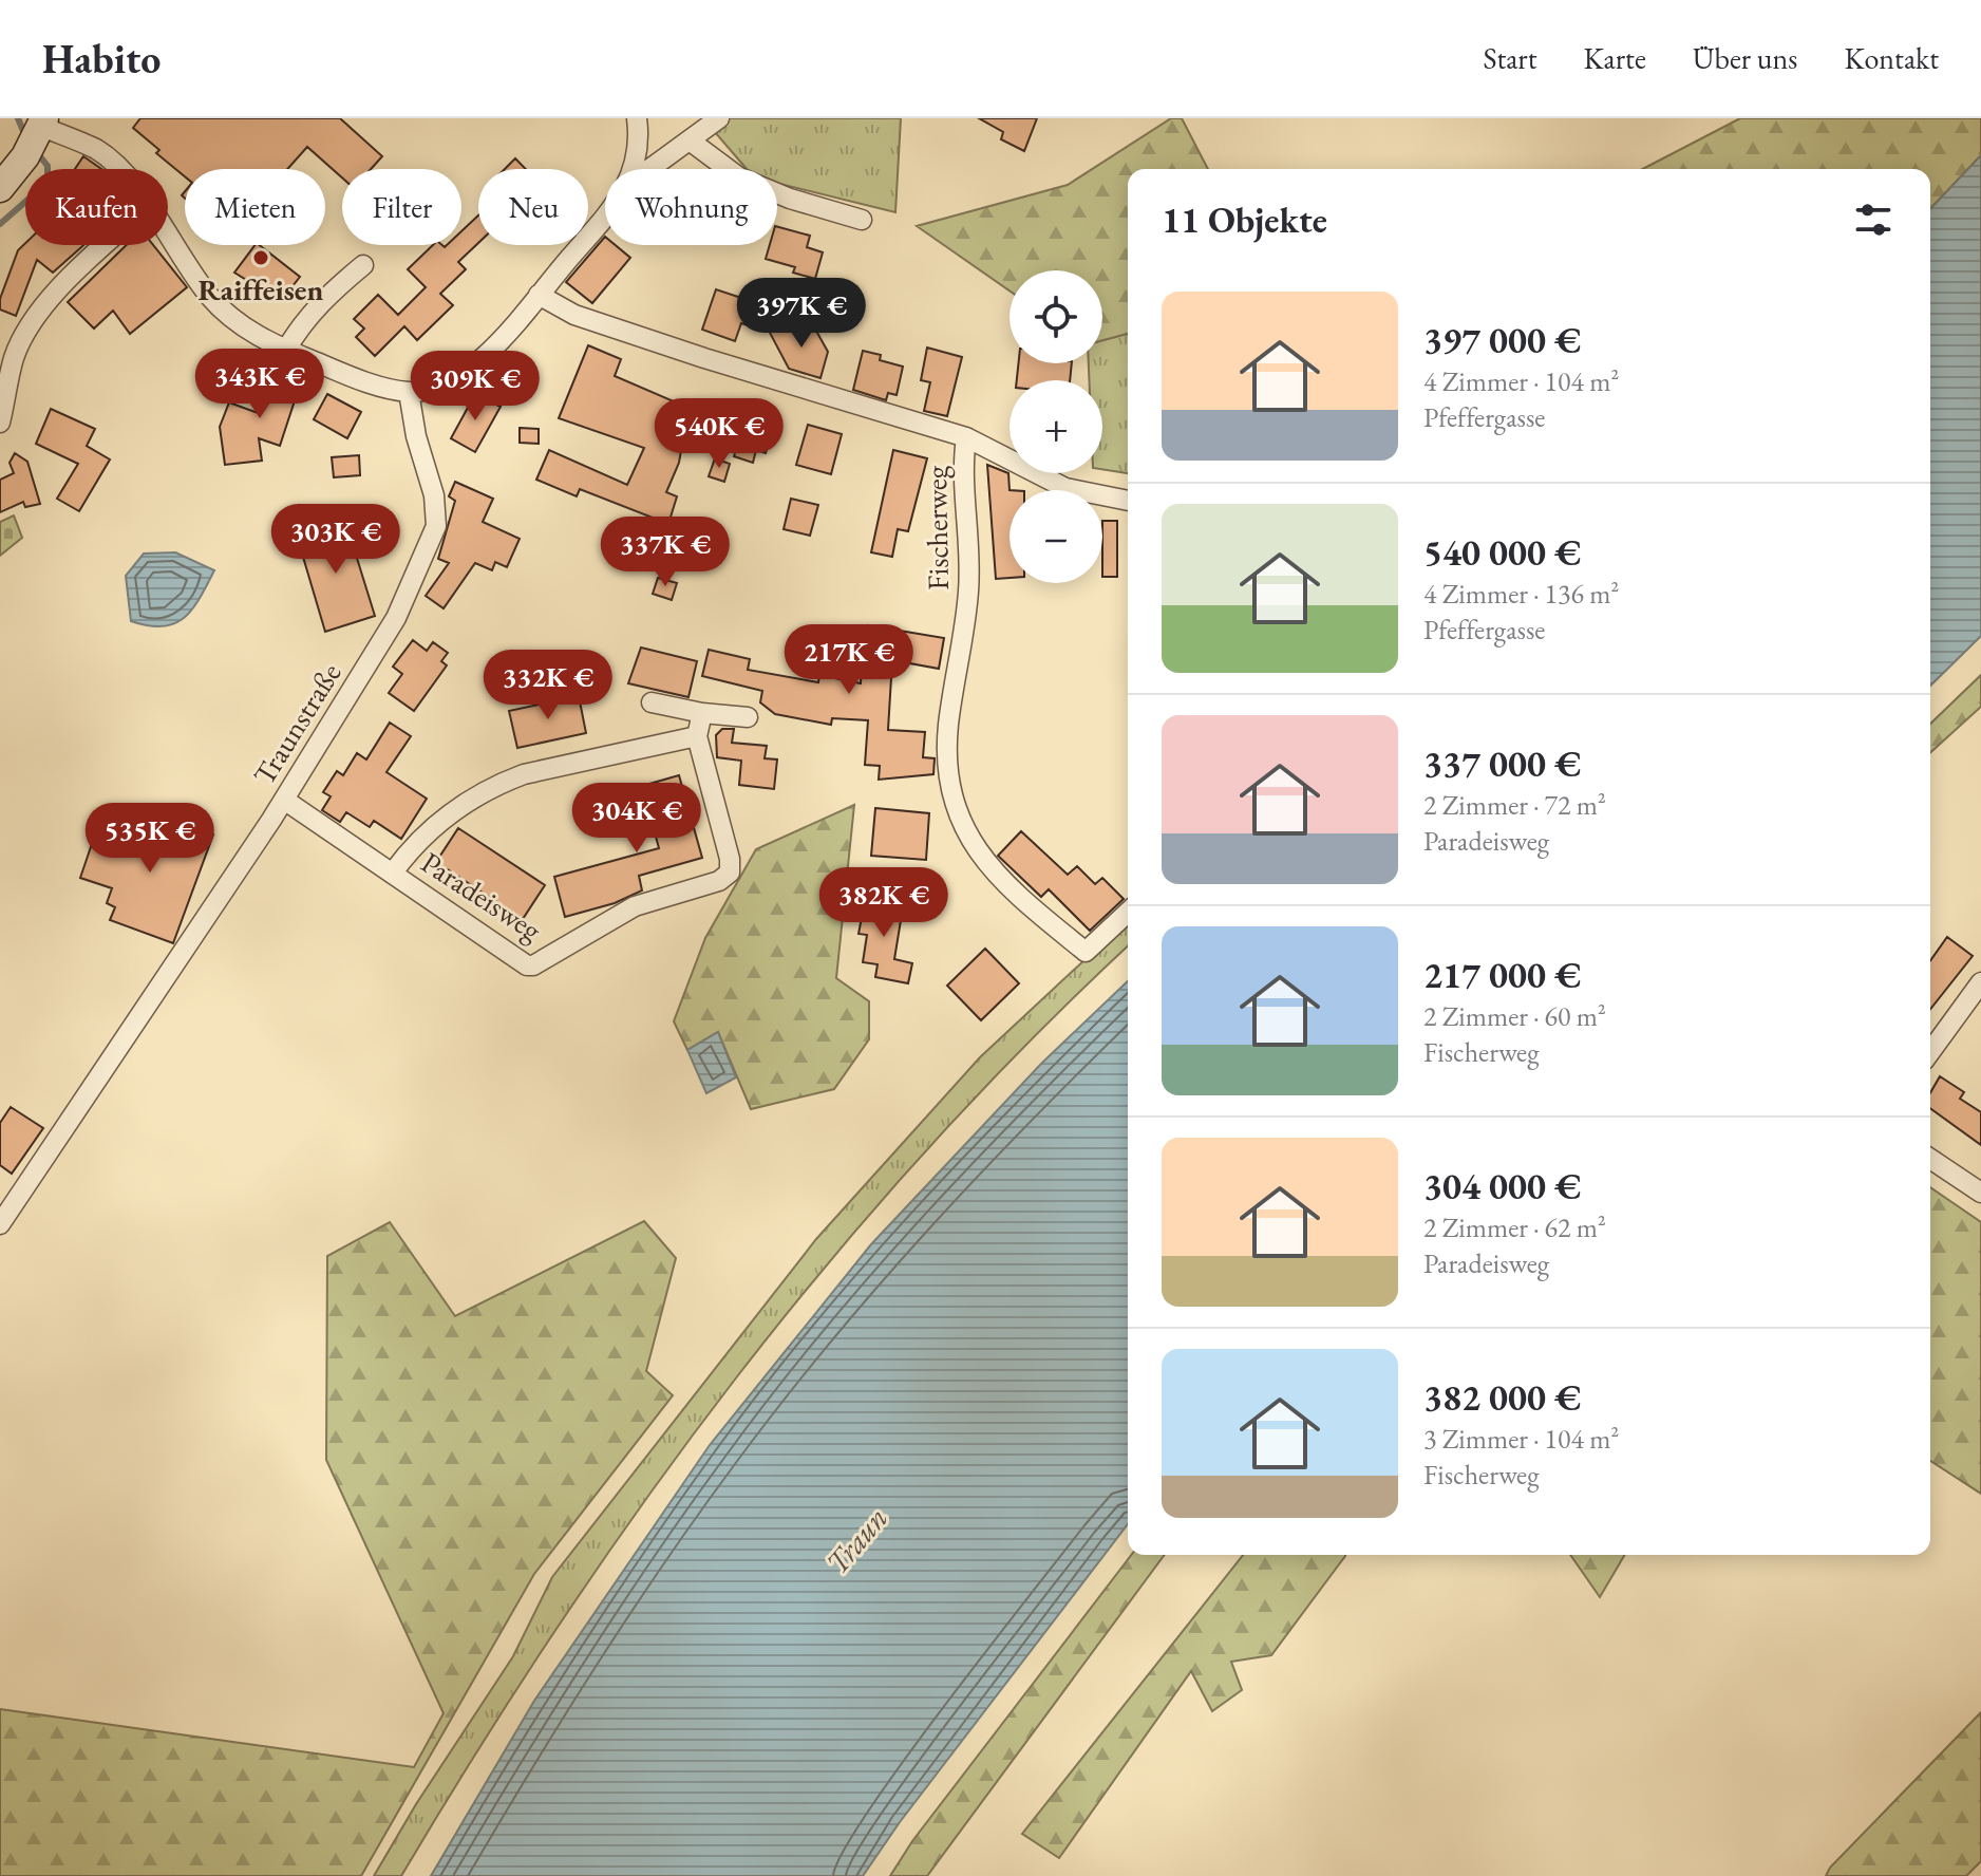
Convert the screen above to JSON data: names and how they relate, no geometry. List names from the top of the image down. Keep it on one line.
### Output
{"streets":{"street":["Fischerweg","Traunstraße","Paradeisweg"]},"crossings":[["Traunstraße","Paradeisweg"]],"water":["Traun"],"places":["Raiffeisen"],"page":{"header":"Habito","nav":["Start","Karte","Über uns","Kontakt"],"chip":["Kaufen","Mieten","Filter","Neu","Wohnung"],"heading":"11 Objekte","map_buttons":["+","−"],"list":[{"name":"397 000 €","note":"4 Zimmer · 104 m² · Pfeffergasse"},{"name":"540 000 €","note":"4 Zimmer · 136 m² · Pfeffergasse"},{"name":"337 000 €","note":"2 Zimmer · 72 m² · Paradeisweg"},{"name":"217 000 €","note":"2 Zimmer · 60 m² · Fischerweg"},{"name":"304 000 €","note":"2 Zimmer · 62 m² · Paradeisweg"},{"name":"382 000 €","note":"3 Zimmer · 104 m² · Fischerweg"}],"price":["397K €","343K €","309K €","540K €","303K €","337K €","217K €","332K €","304K €","535K €","382K €"]}}
